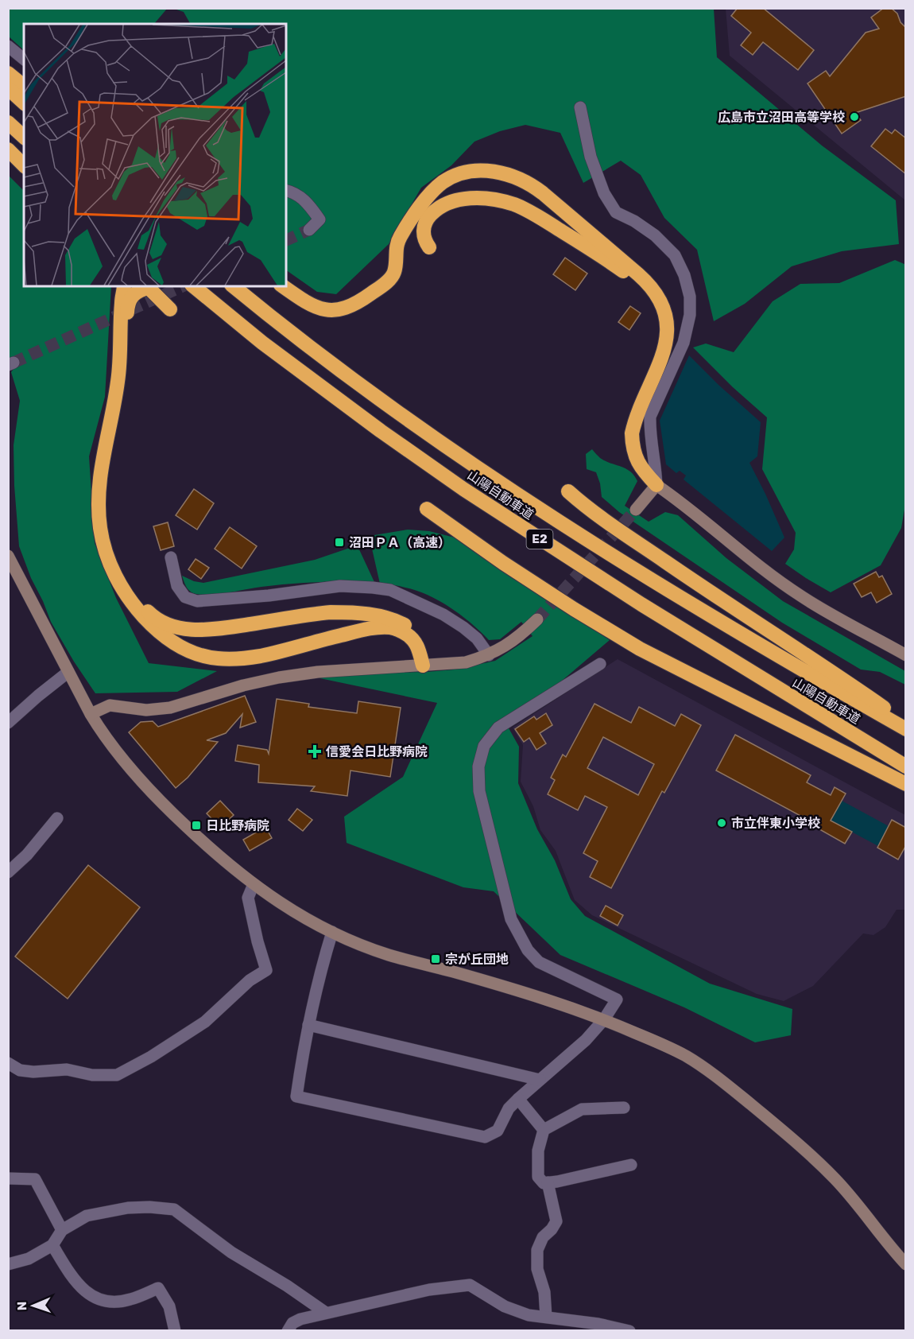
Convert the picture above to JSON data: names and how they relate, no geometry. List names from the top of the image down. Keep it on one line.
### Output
{"streets":{"highway":["山陽自動車道","E2"]},"places":{"other":["広島市立沼田高等学校","市立伴東小学校"],"transit":["沼田ＰＡ（高速）","日比野病院","宗が丘団地"],"health":["信愛会日比野病院"]},"north":"left"}
